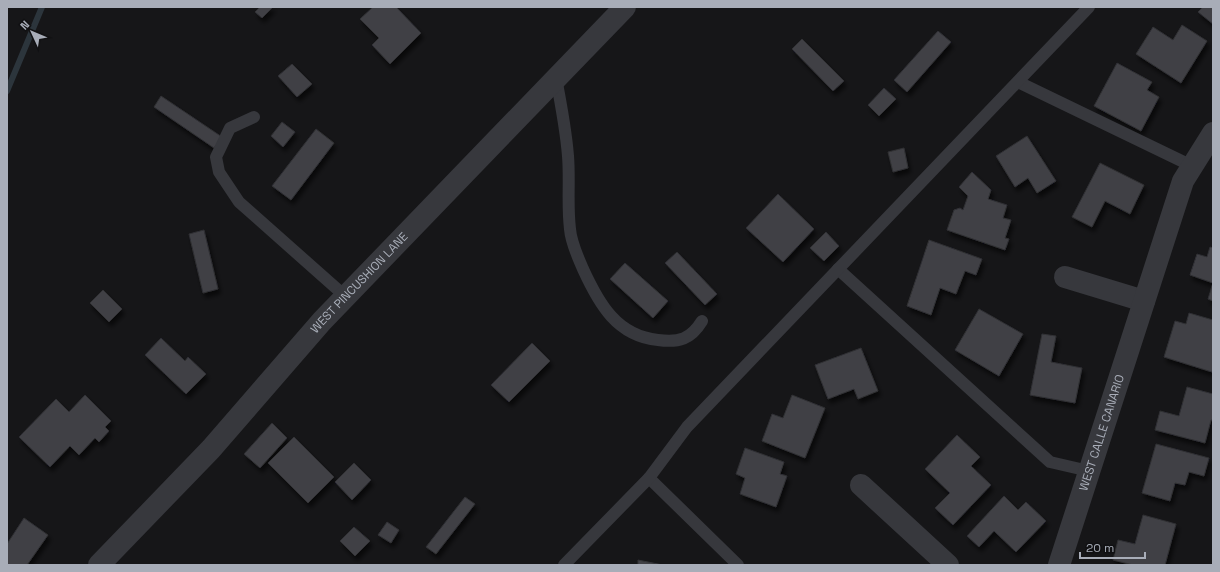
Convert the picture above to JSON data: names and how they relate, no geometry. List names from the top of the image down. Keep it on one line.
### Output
{"streets":{"street":["WEST PINCUSHION LANE","WEST CALLE CANARIO"]},"scale_bar":"20 m","north":"top left"}
